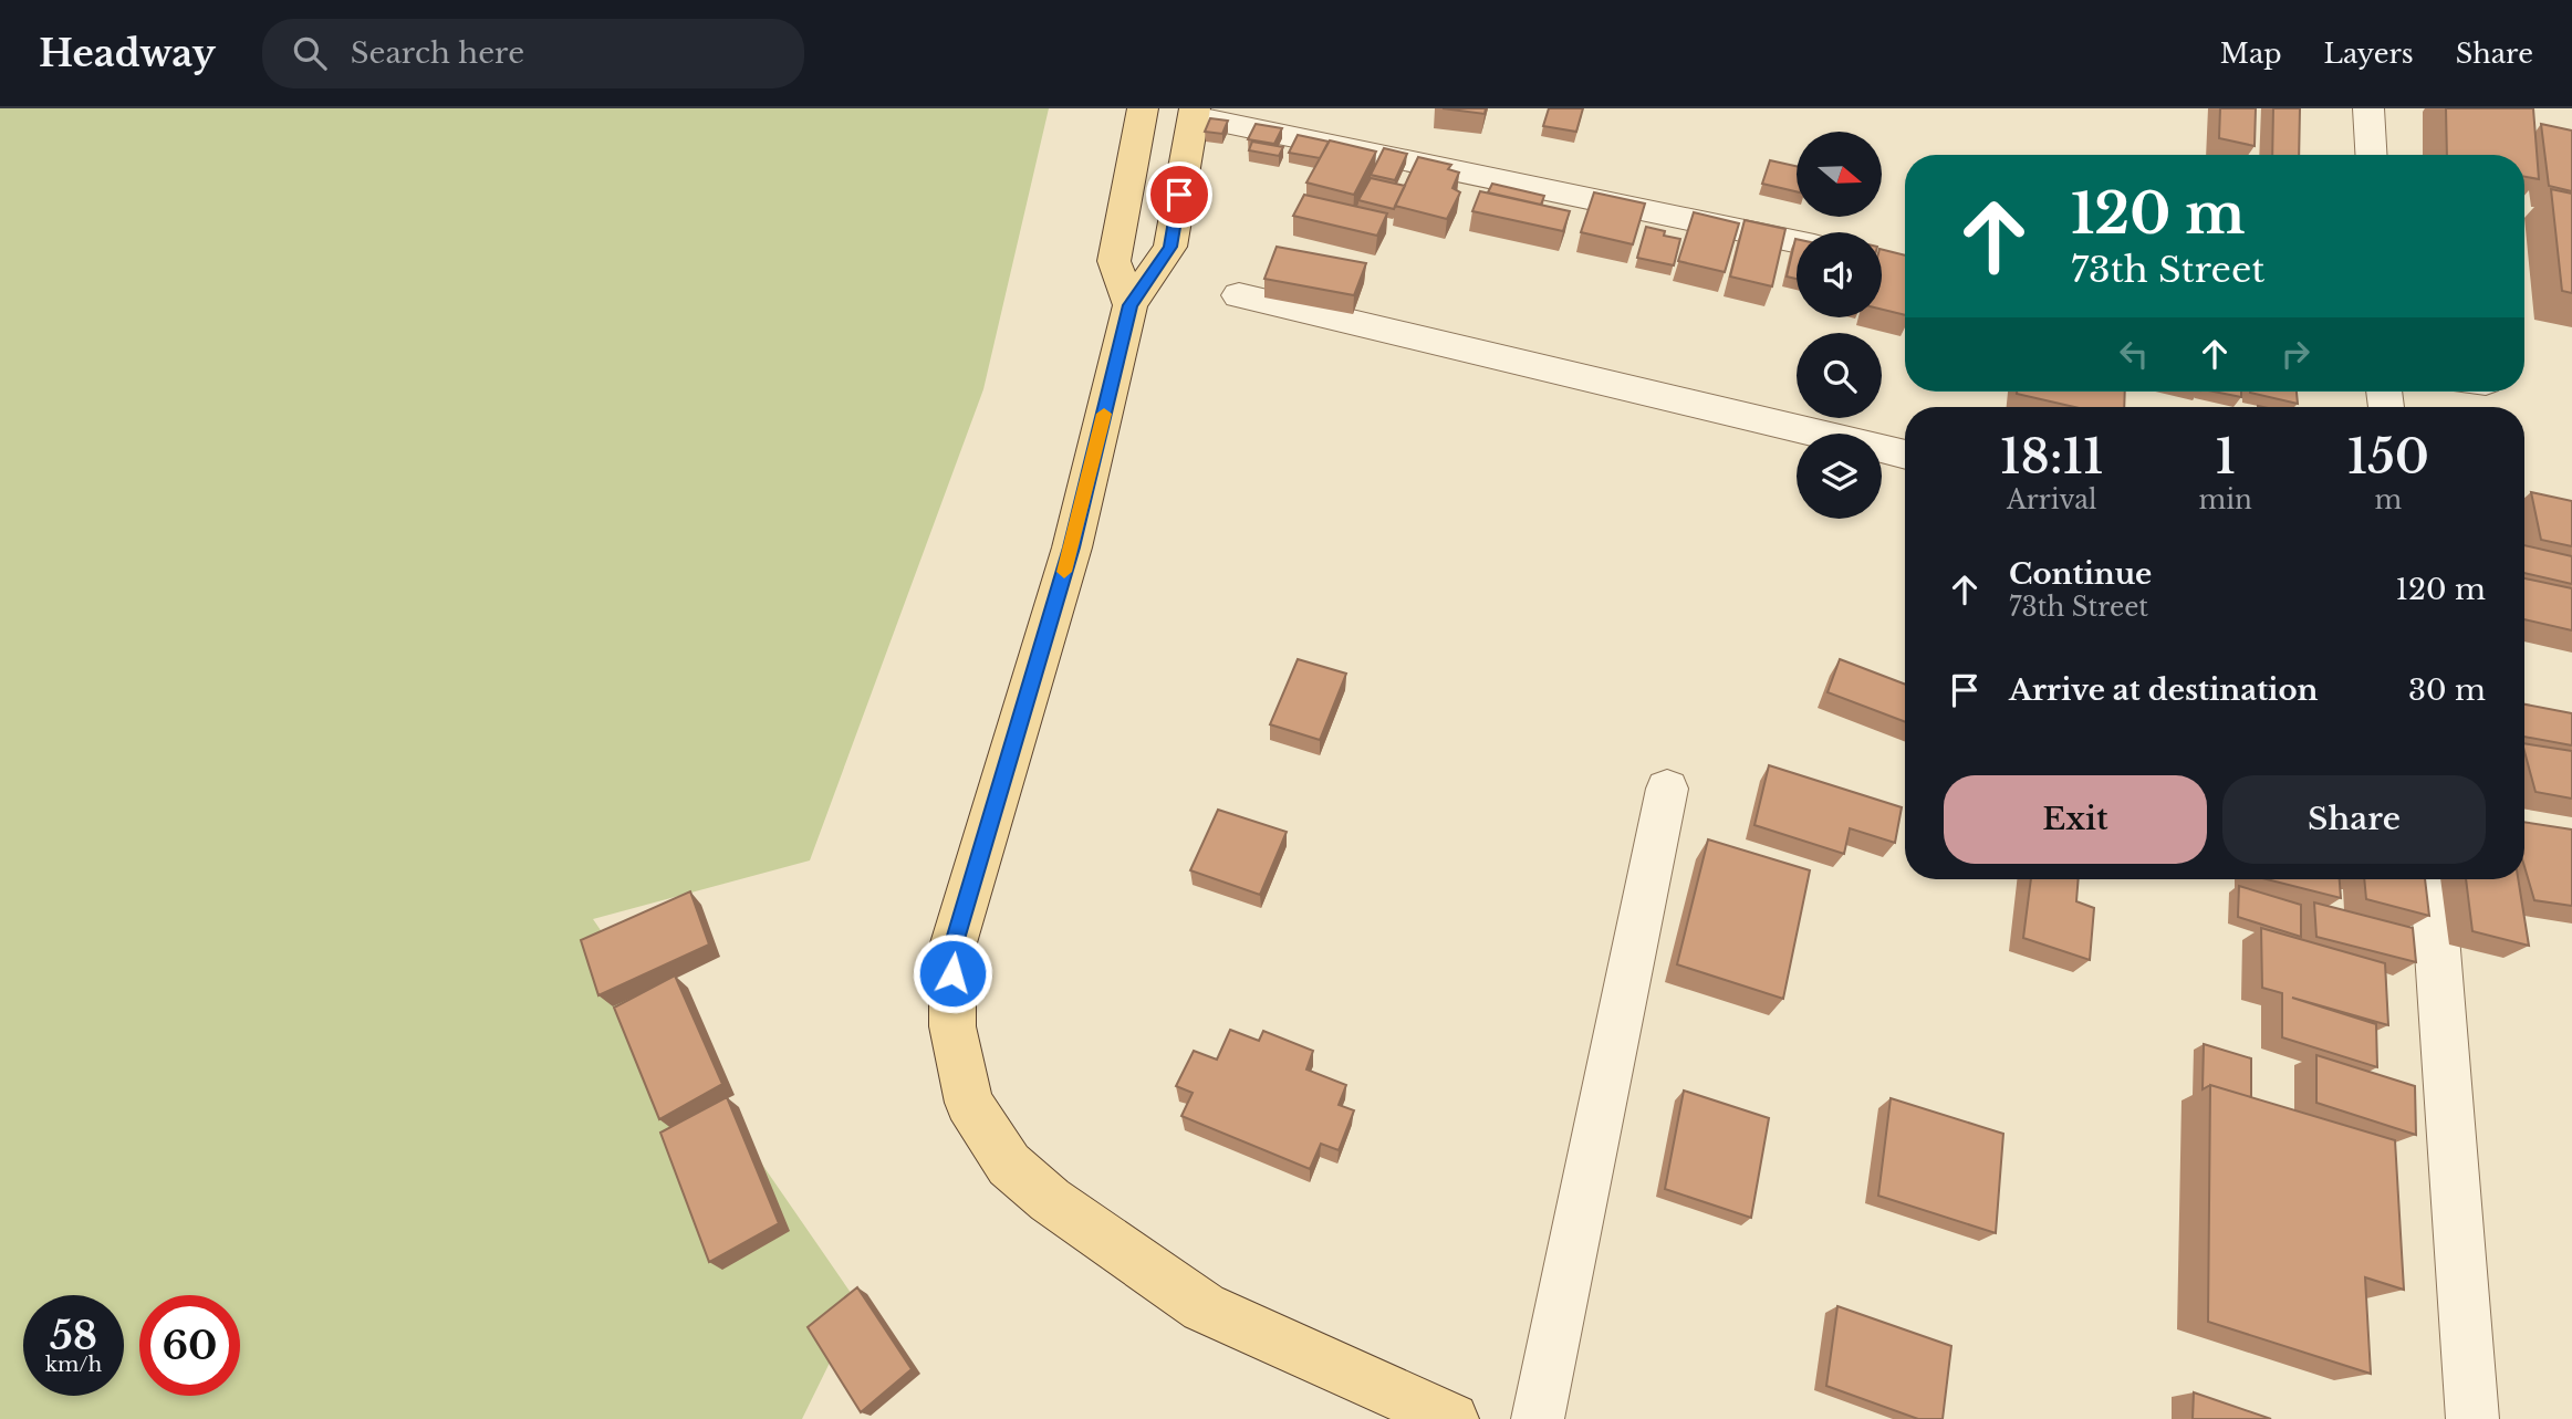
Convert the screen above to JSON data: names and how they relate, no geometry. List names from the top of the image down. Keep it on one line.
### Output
{"north":"right","page":{"header":"Headway","search":"Search here","nav":["Map","Layers","Share"],"turn":["120 m","73th Street"],"eta":["18:11","Arrival","1","min","150","m"],"list":[{"name":"Continue","note":"73th Street","value":"120 m"},{"name":"Arrive at destination","value":"30 m"}],"buttons":["Exit","Share"],"speed":"58 km/h","limit":"60"}}
